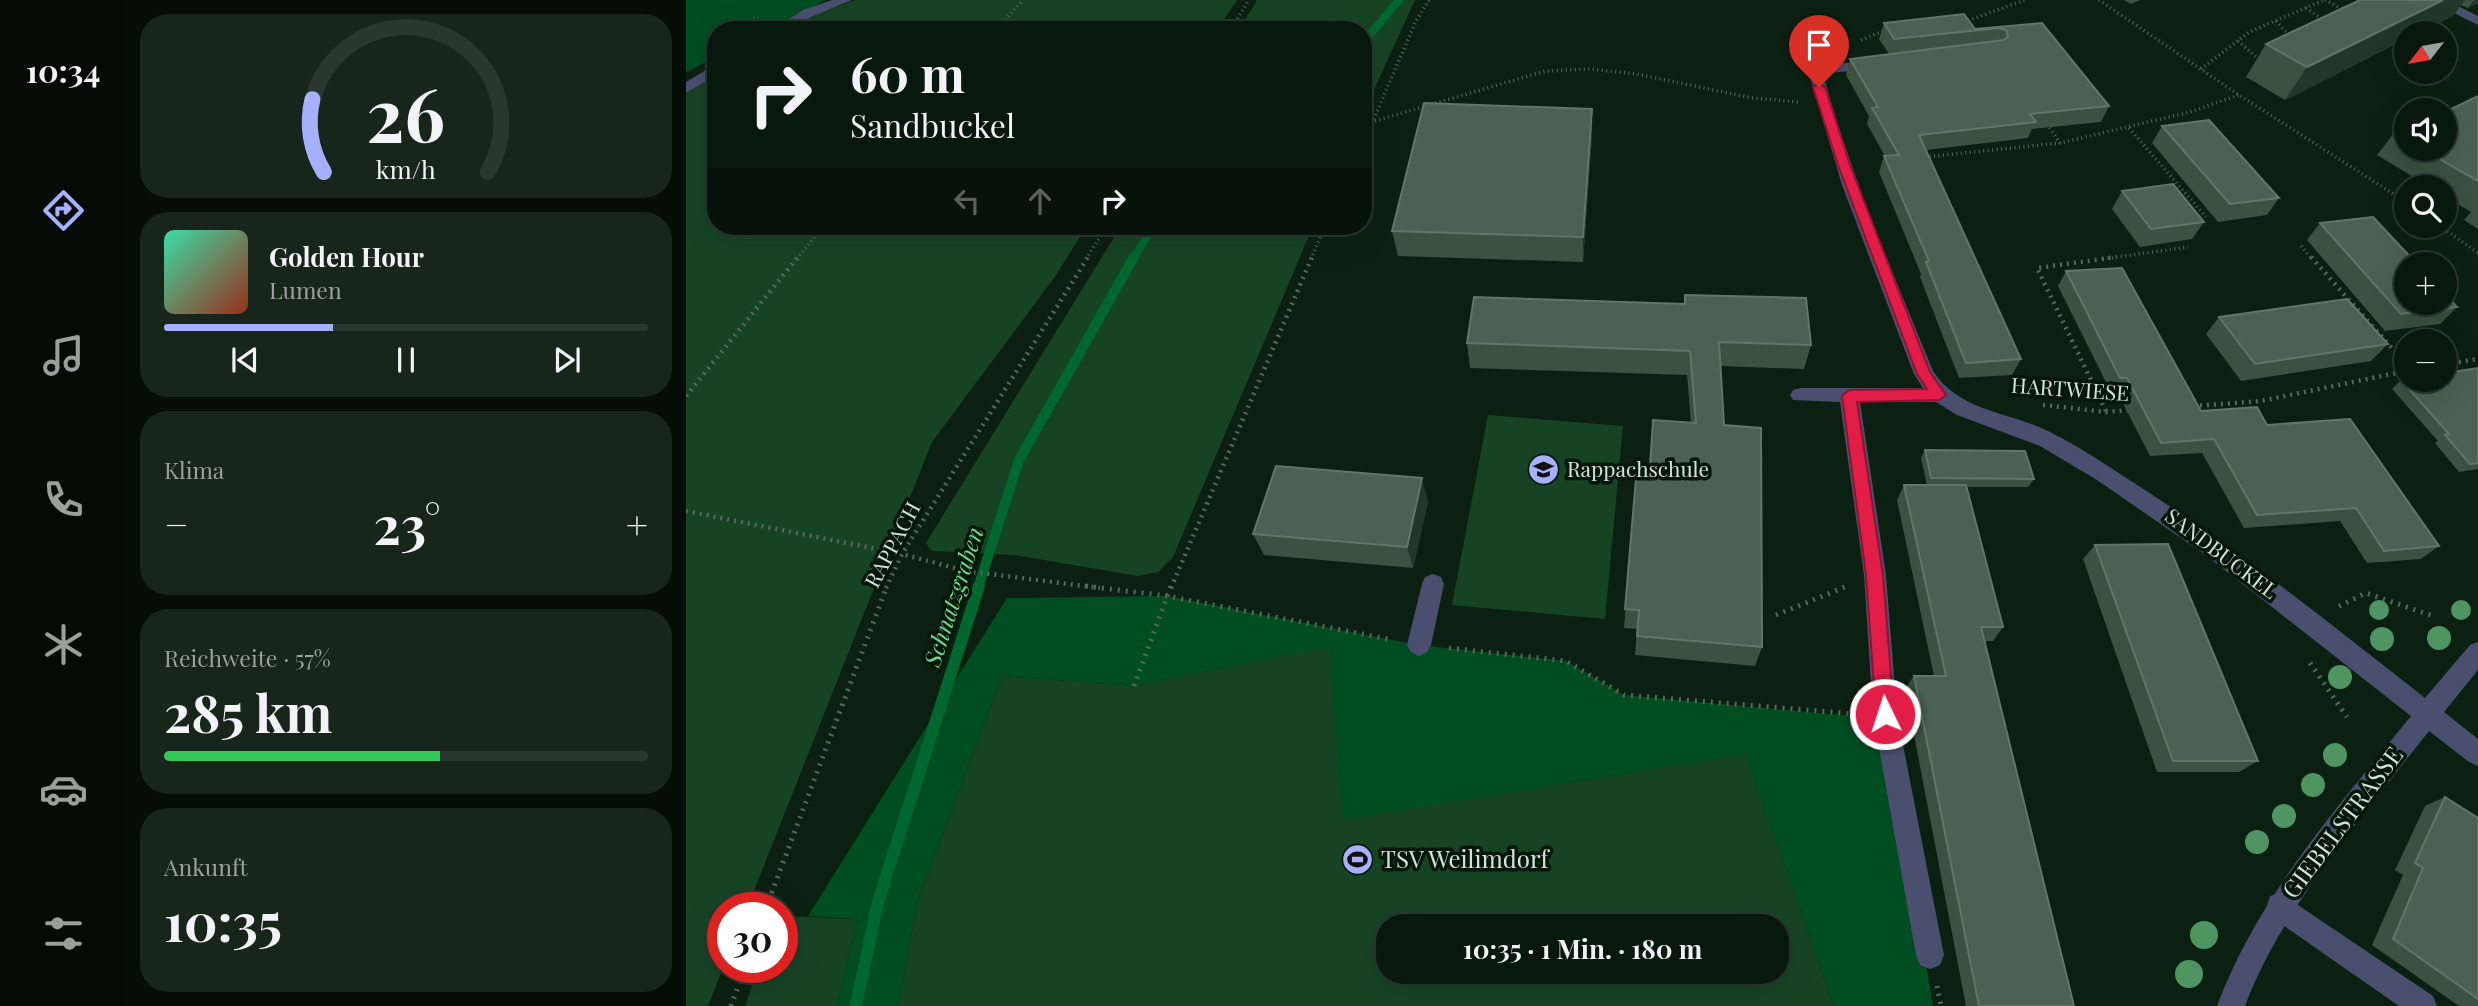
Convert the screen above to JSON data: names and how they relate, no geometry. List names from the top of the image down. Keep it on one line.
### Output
{"streets":{"street":["SANDBUCKEL","GIEBELSTRASSE"],"path":["HARTWIESE","RAPPACH"]},"crossings":[["SANDBUCKEL","GIEBELSTRASSE"]],"water":["Schnatzgraben"],"places":{"school or university":["Rappachschule"],"sports":["TSV Weilimdorf"]},"north":"bottom left","page":{"tabs":"10:34","map_buttons":["+","−"],"turn":["60 m","Sandbuckel"],"song":["Golden Hour","Lumen"],"tile":["Klima",["Reichweite · 57%","285 km"],["Ankunft","10:35"]],"heat":["−","23°","+"],"limit":"30","trip":"10:35 · 1 Min. · 180 m","gauge":["26","km/h"]}}
